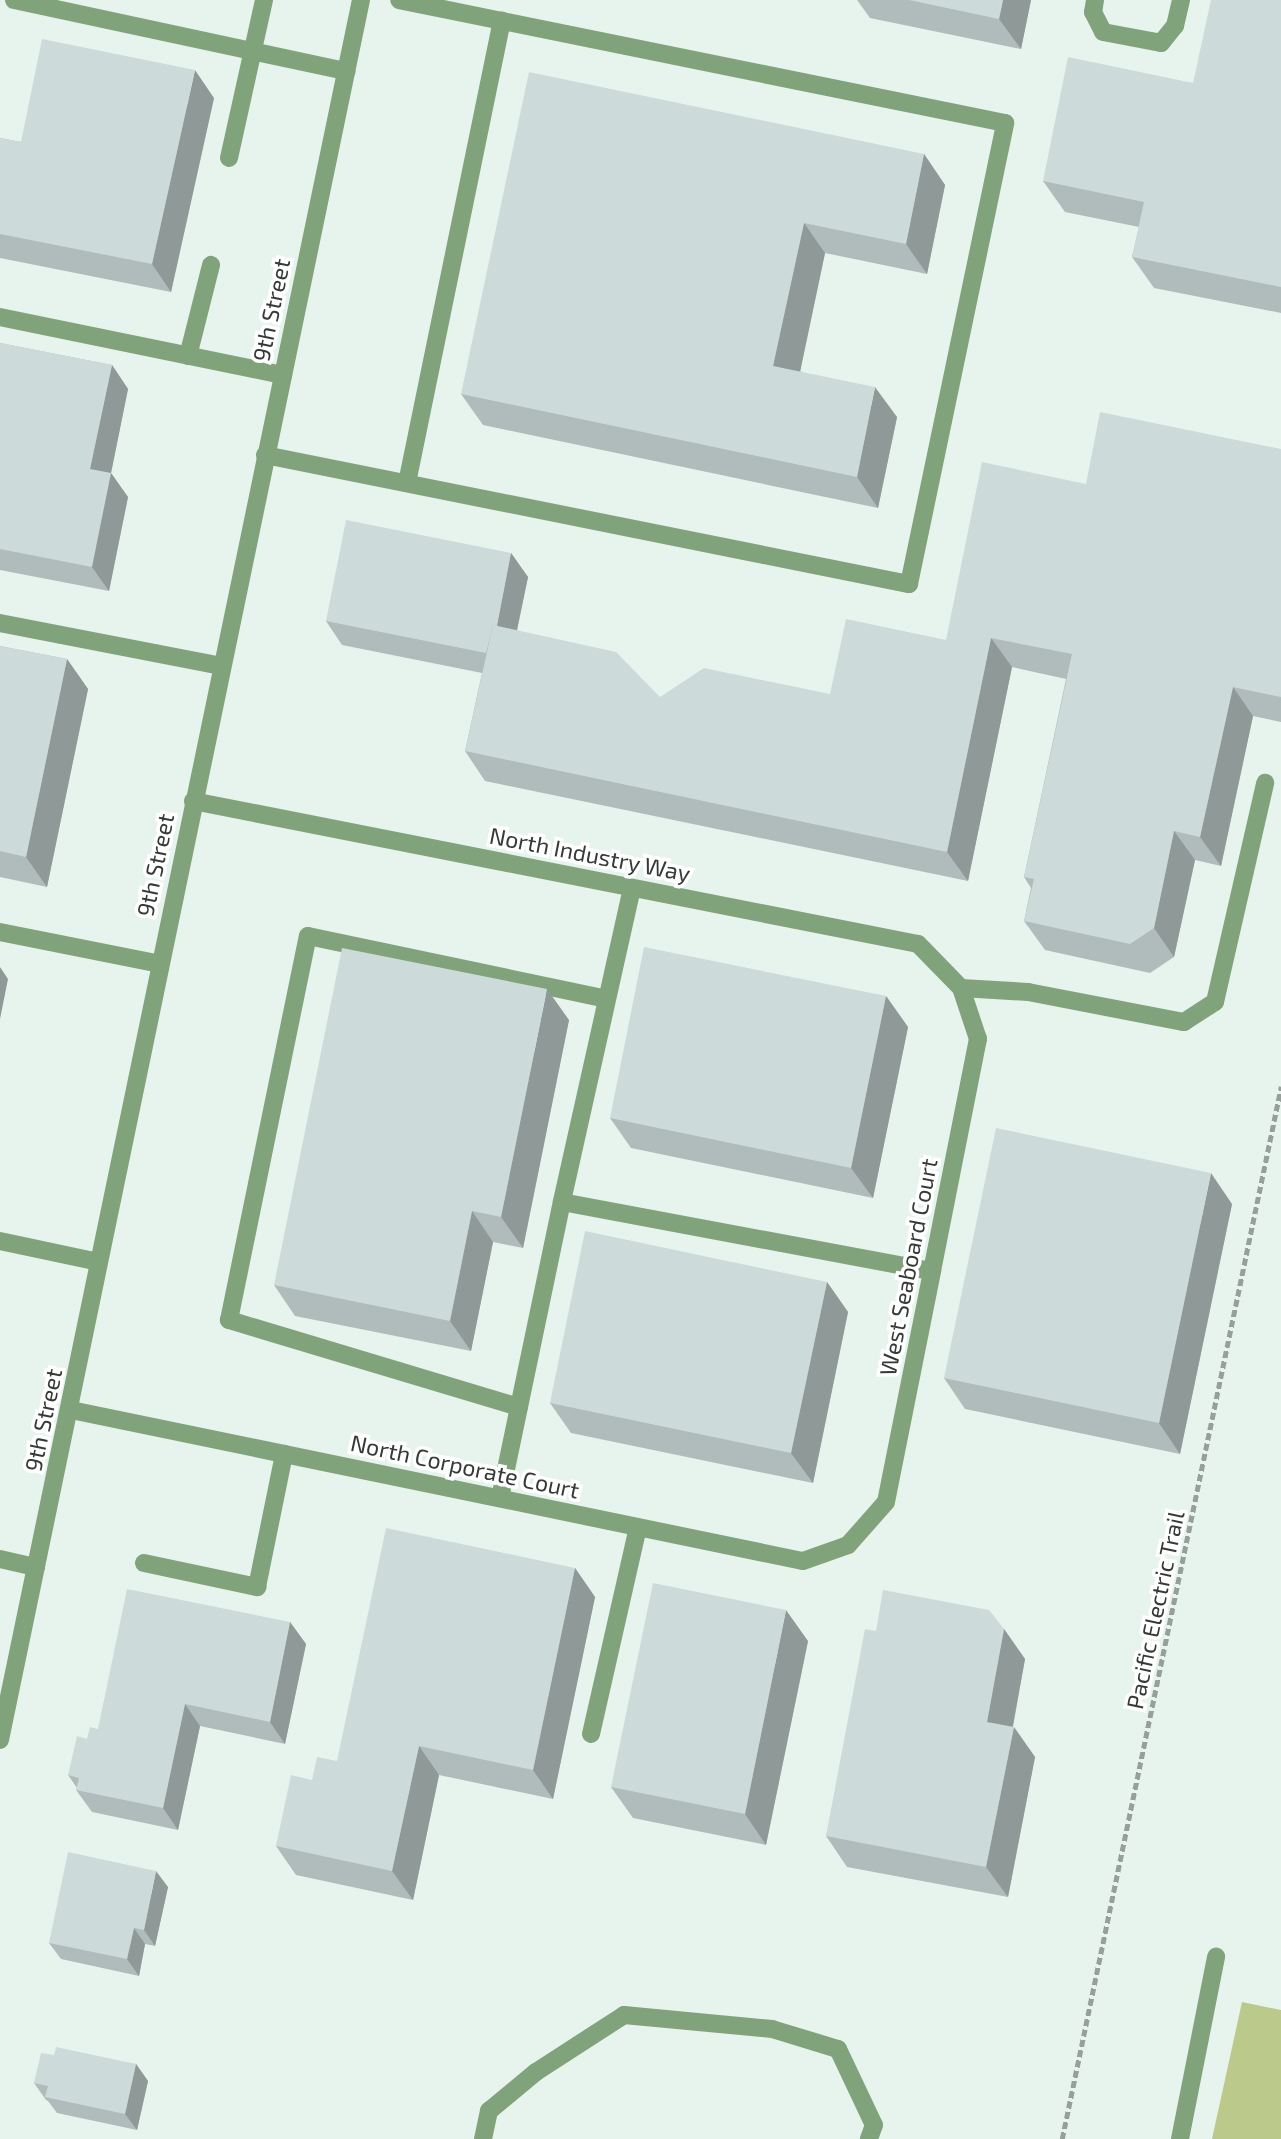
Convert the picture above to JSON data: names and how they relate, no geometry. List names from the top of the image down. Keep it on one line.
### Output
{"streets":{"street":["9th Street","North Industry Way","West Seaboard Court","North Corporate Court"],"path":["Pacific Electric Trail"]},"crossings":[["9th Street","North Industry Way"],["9th Street","North Corporate Court"],["North Industry Way","West Seaboard Court"],["West Seaboard Court","North Corporate Court"]]}
